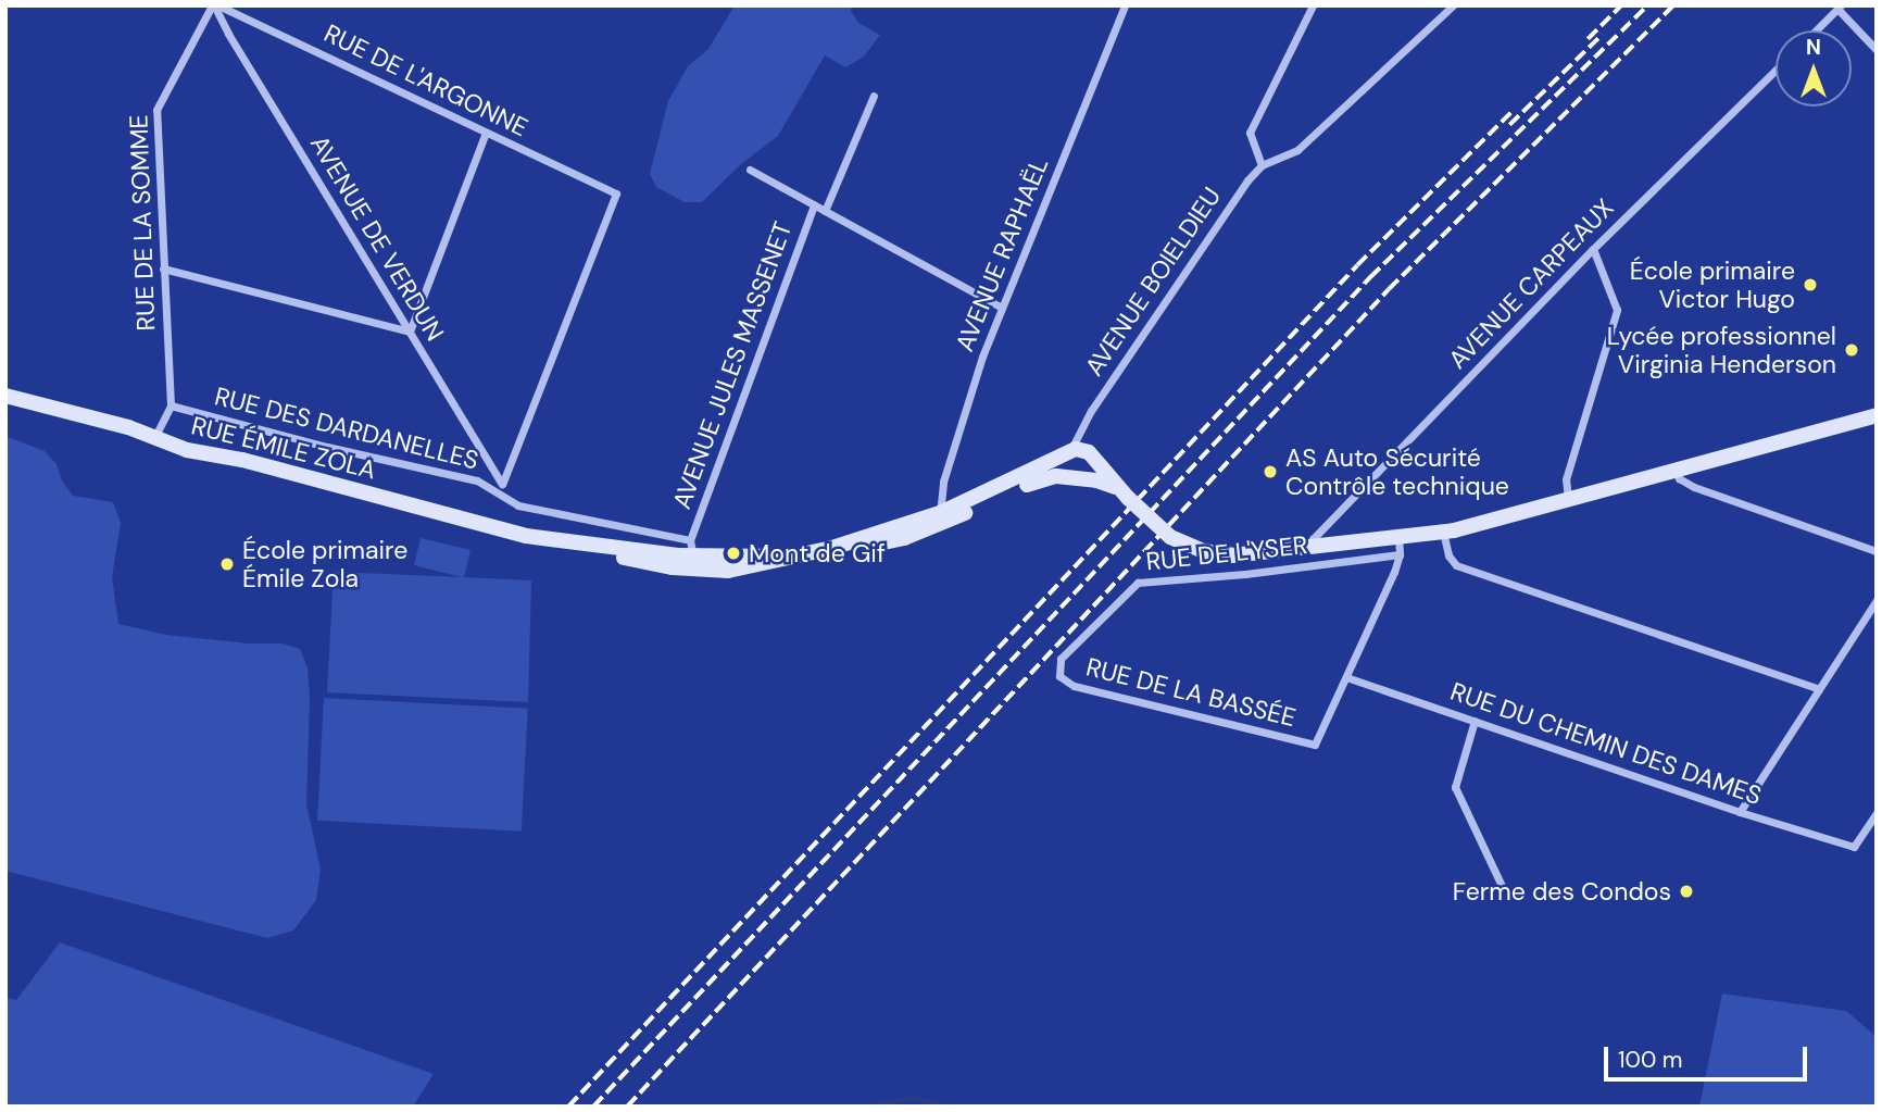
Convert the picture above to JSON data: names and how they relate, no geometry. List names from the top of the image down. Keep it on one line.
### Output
{"streets":{"main road":["RUE ÉMILE ZOLA"],"street":["RUE DE L'ARGONNE","RUE DE LA SOMME","AVENUE DE VERDUN","AVENUE RAPHAËL","AVENUE BOIELDIEU","AVENUE CARPEAUX","AVENUE JULES MASSENET","RUE DES DARDANELLES","RUE DE L'YSER","RUE DE LA BASSÉE","RUE DU CHEMIN DES DAMES"]},"crossings":[["RUE DE L'ARGONNE","RUE DE LA SOMME"],["RUE DE L'ARGONNE","AVENUE DE VERDUN"],["RUE DE LA SOMME","AVENUE DE VERDUN"],["RUE DE LA SOMME","RUE DES DARDANELLES"],["AVENUE RAPHAËL","RUE ÉMILE ZOLA"],["AVENUE BOIELDIEU","RUE ÉMILE ZOLA"],["AVENUE JULES MASSENET","RUE DES DARDANELLES"],["RUE DE L'YSER","RUE DE LA BASSÉE"],["RUE DE LA BASSÉE","RUE DU CHEMIN DES DAMES"]],"places":["École primaire Victor Hugo","Lycée professionnel Virginia Henderson","AS Auto Sécurité Contrôle technique","Mont de Gif","École primaire Émile Zola","Ferme des Condos"],"scale_bar":"100 m","north":"top"}
